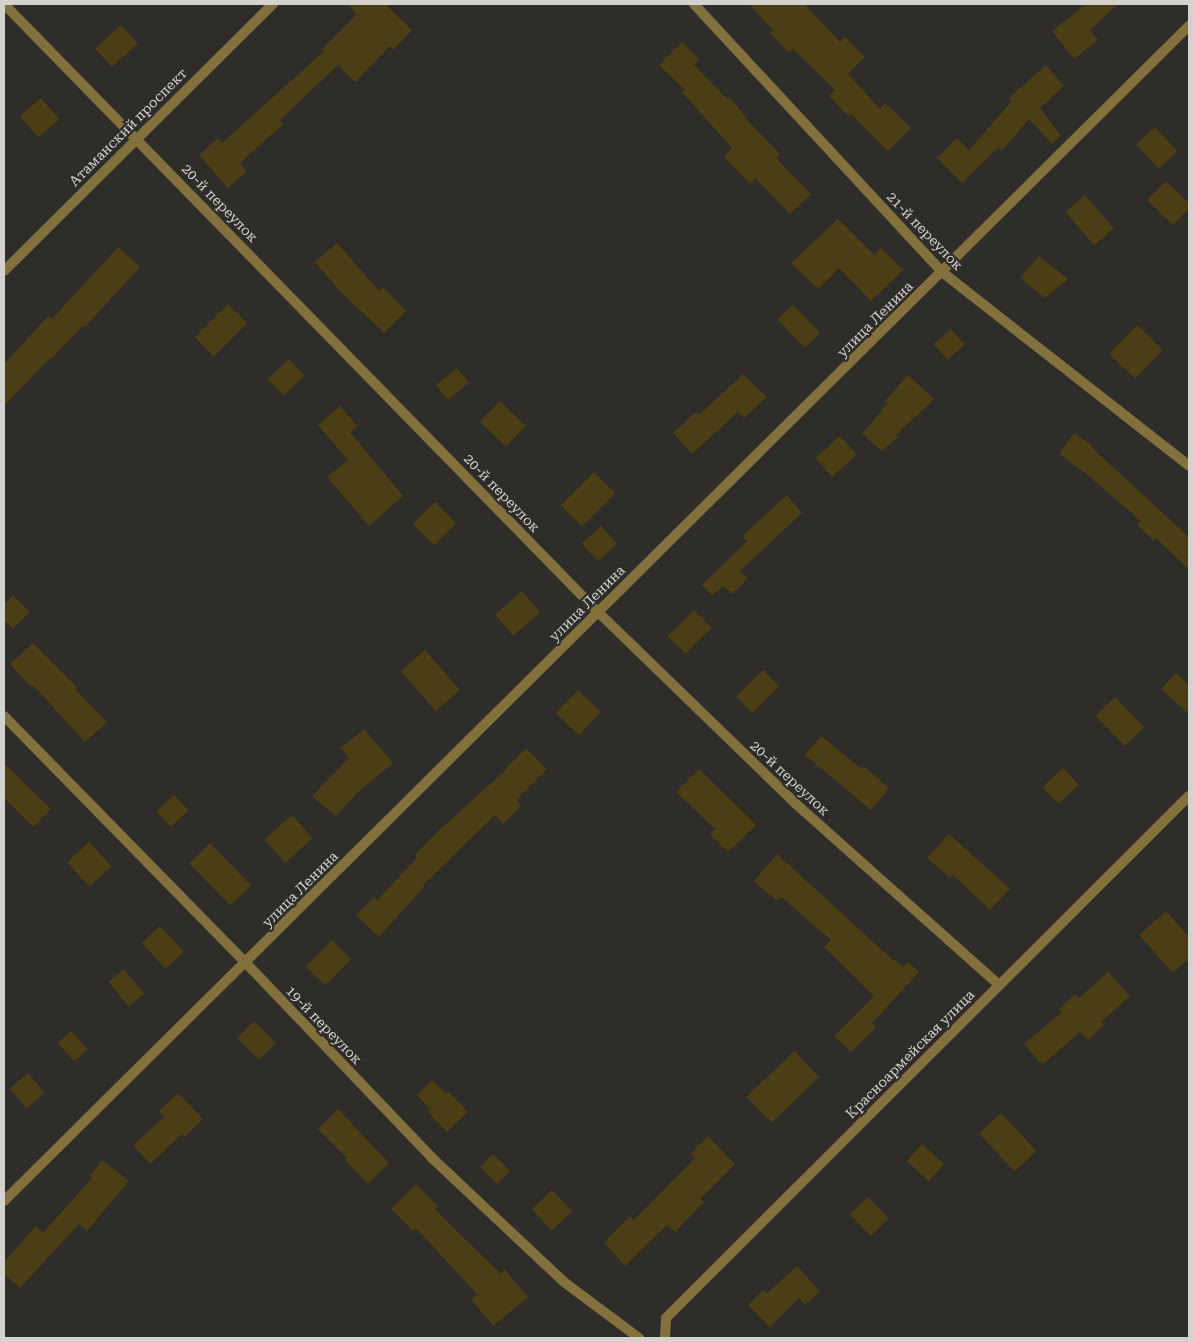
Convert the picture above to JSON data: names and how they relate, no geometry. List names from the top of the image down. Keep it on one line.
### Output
{"streets":{"street":["Атаманский проспект","20-й переулок","21-й переулок","улица Ленина","19-й переулок","Красноармейская улица"]},"crossings":[["Атаманский проспект","20-й переулок"],["20-й переулок","улица Ленина"],["20-й переулок","Красноармейская улица"],["21-й переулок","улица Ленина"],["улица Ленина","19-й переулок"]]}
